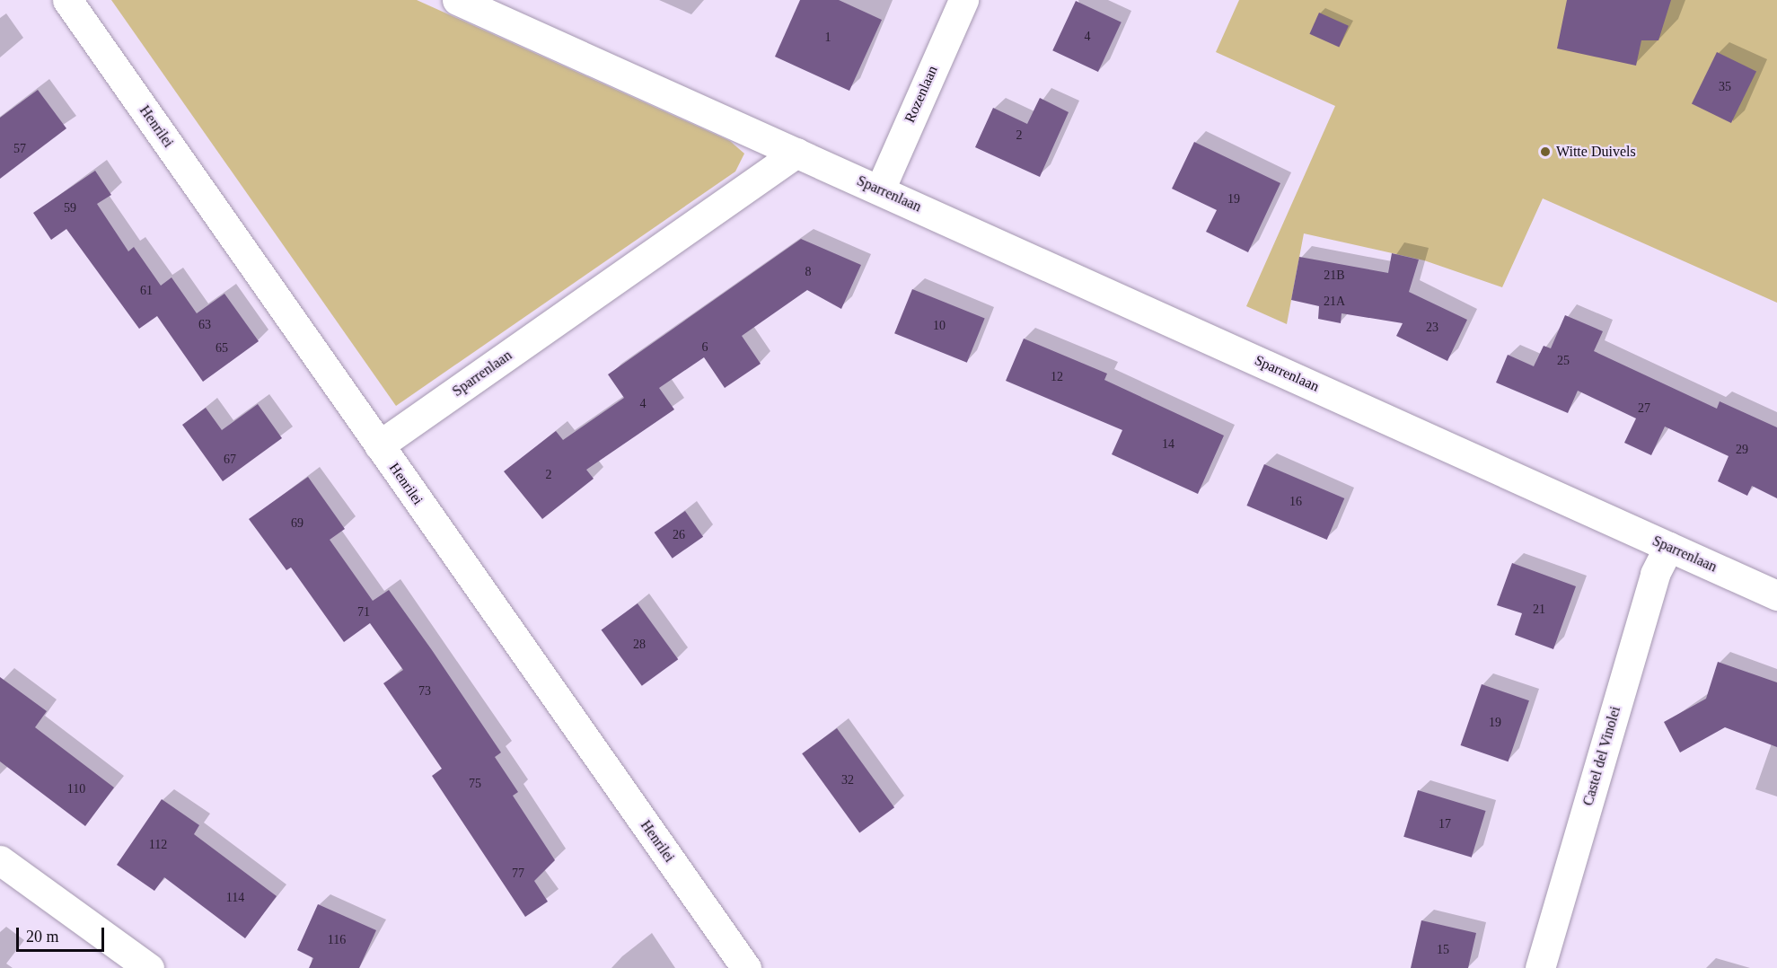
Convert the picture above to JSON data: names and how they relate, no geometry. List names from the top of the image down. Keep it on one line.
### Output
{"streets":{"street":["Rozenlaan","Henrilei","Sparrenlaan","Castel del Vinolei"]},"crossings":[["Rozenlaan","Sparrenlaan"],["Henrilei","Sparrenlaan"],["Sparrenlaan","Castel del Vinolei"]],"places":["Witte Duivels"],"house_numbers":["4","1","35","2","57","19","59","8","21B","61","21A","63","10","23","6","65","25","12","4","27","14","29","67","2","16","69","26","21","71","28","73","19","32","75","110","17","112","77","114","116","15"],"scale_bar":"20 m"}
